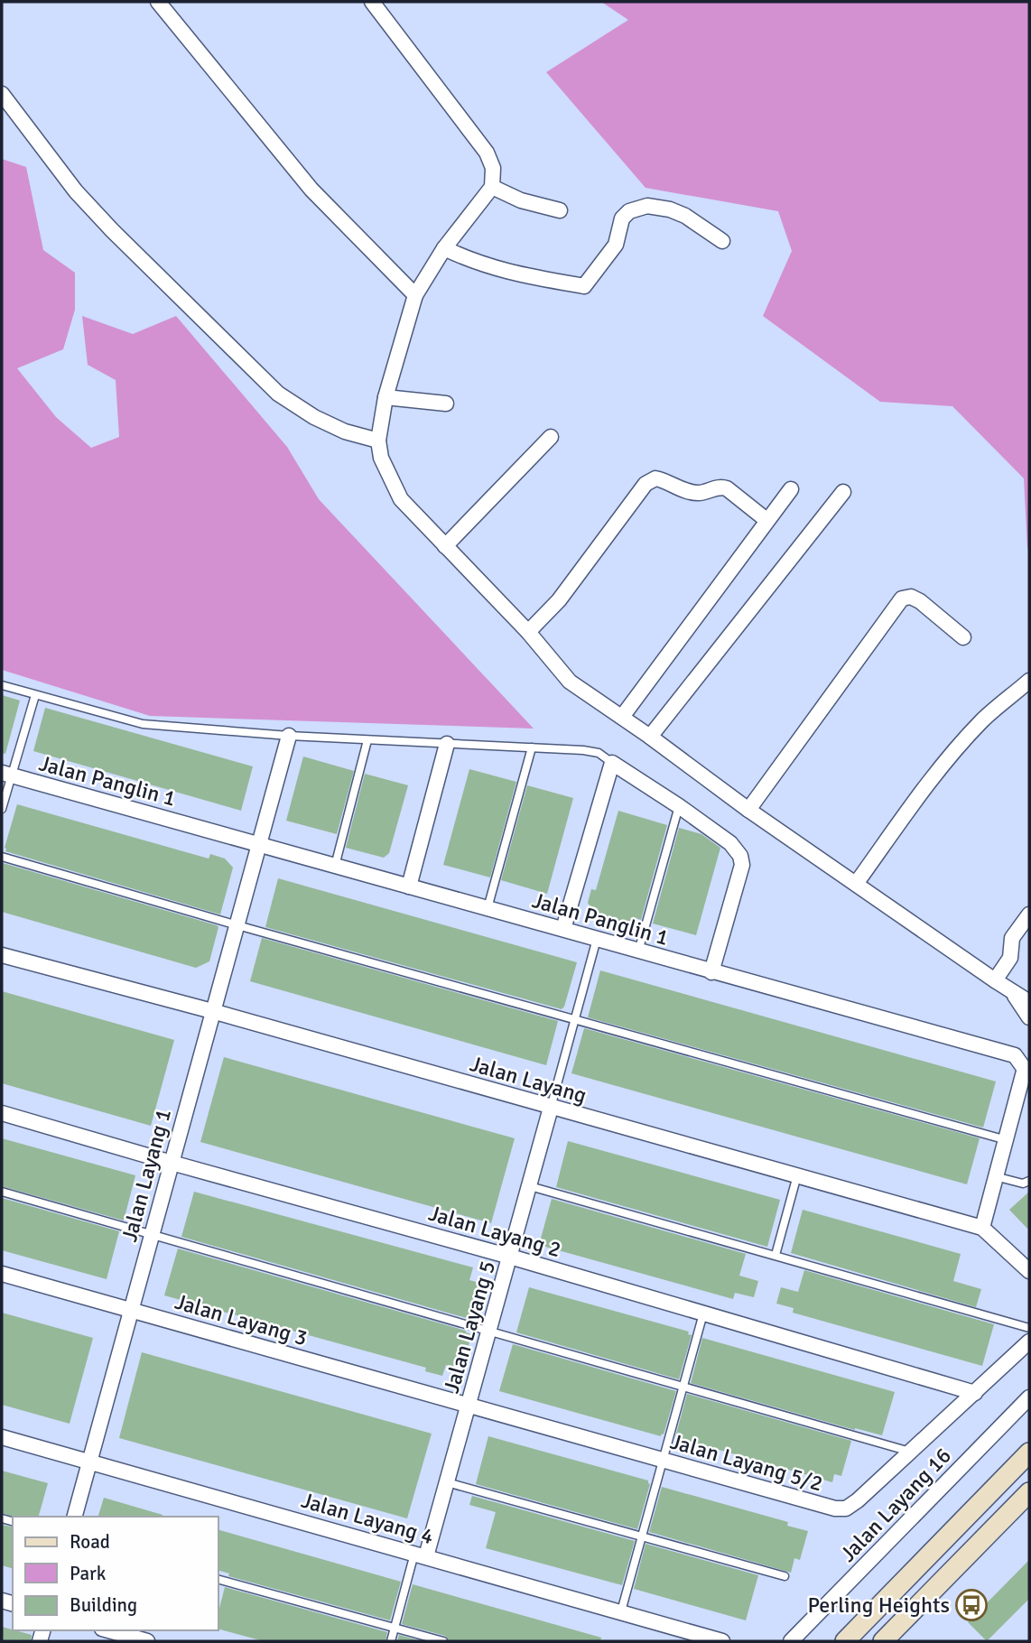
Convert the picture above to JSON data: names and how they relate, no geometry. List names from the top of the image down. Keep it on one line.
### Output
{"streets":{"street":["Jalan Panglin 1","Jalan Layang","Jalan Layang 1","Jalan Layang 2","Jalan Layang 3","Jalan Layang 5","Jalan Layang 5/2","Jalan Layang 16","Jalan Layang 4"]},"crossings":[["Jalan Panglin 1","Jalan Layang"],["Jalan Panglin 1","Jalan Layang 1"],["Jalan Layang","Jalan Layang 1"],["Jalan Layang","Jalan Layang 5"],["Jalan Layang 1","Jalan Layang 2"],["Jalan Layang 1","Jalan Layang 3"],["Jalan Layang 1","Jalan Layang 4"],["Jalan Layang 2","Jalan Layang 5"],["Jalan Layang 2","Jalan Layang 5/2"],["Jalan Layang 3","Jalan Layang 5"],["Jalan Layang 3","Jalan Layang 5/2"],["Jalan Layang 5","Jalan Layang 5/2"],["Jalan Layang 5","Jalan Layang 4"]],"places":{"bus stop":["Perling Heights"]},"legend":["Road","Park","Building"]}
